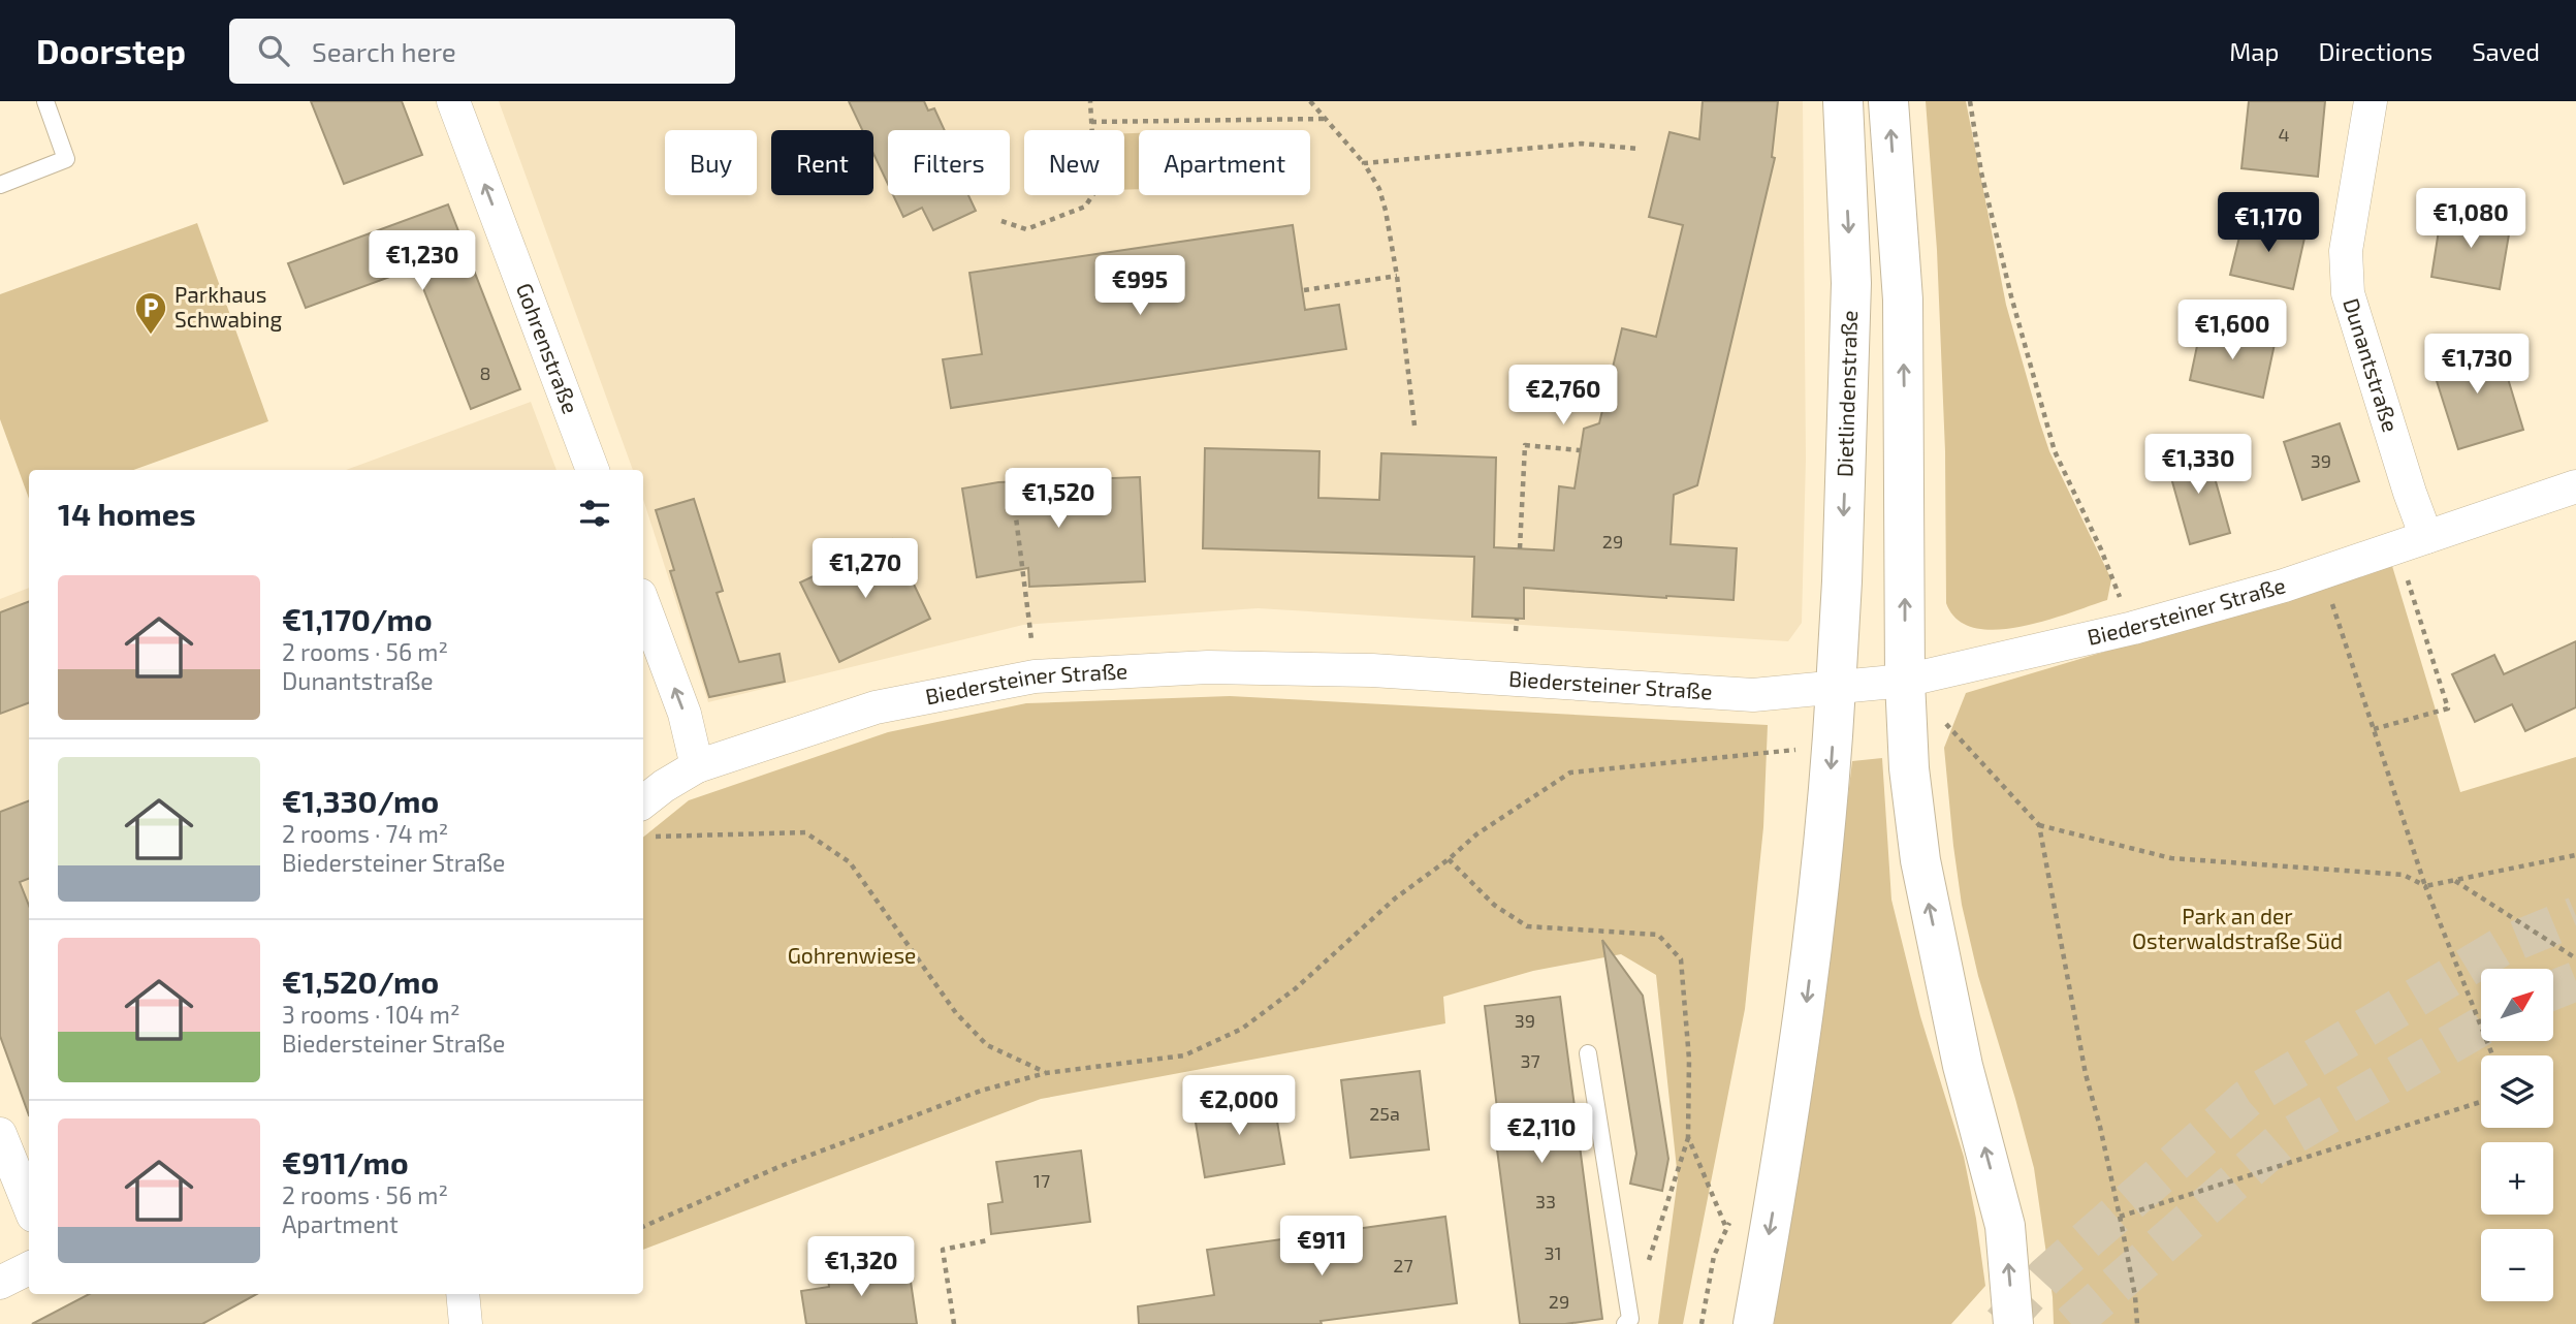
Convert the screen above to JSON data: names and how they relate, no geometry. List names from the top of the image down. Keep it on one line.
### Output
{"streets":{"main road":["Dietlindenstraße"],"street":["Gohrenstraße","Dunantstraße","Biedersteiner Straße"]},"crossings":[["Dunantstraße","Biedersteiner Straße"],["Dietlindenstraße","Biedersteiner Straße"]],"one_way":["Gohrenstraße"],"parks":["Park an der Osterwaldstraße Süd","Gohrenwiese"],"places":{"parking":["Parkhaus Schwabing"]},"house_numbers":["4","8","39","29","39","37","25a","17","33","31","27","29"],"north":"top right","page":{"header":"Doorstep","search":"Search here","nav":["Map","Directions","Saved"],"chip":["Buy","Rent","Filters","New","Apartment"],"price":["€1,080","€1,170","€1,230","€995","€1,600","€1,730","€2,760","€1,330","€1,520","€1,270","€2,000","€2,110","€911","€1,320"],"heading":"14 homes","list":[{"name":"€1,170/mo","note":"2 rooms · 56 m² · Dunantstraße"},{"name":"€1,330/mo","note":"2 rooms · 74 m² · Biedersteiner Straße"},{"name":"€1,520/mo","note":"3 rooms · 104 m² · Biedersteiner Straße"},{"name":"€911/mo","note":"2 rooms · 56 m² · Apartment"}],"map_buttons":["+","−"]}}
